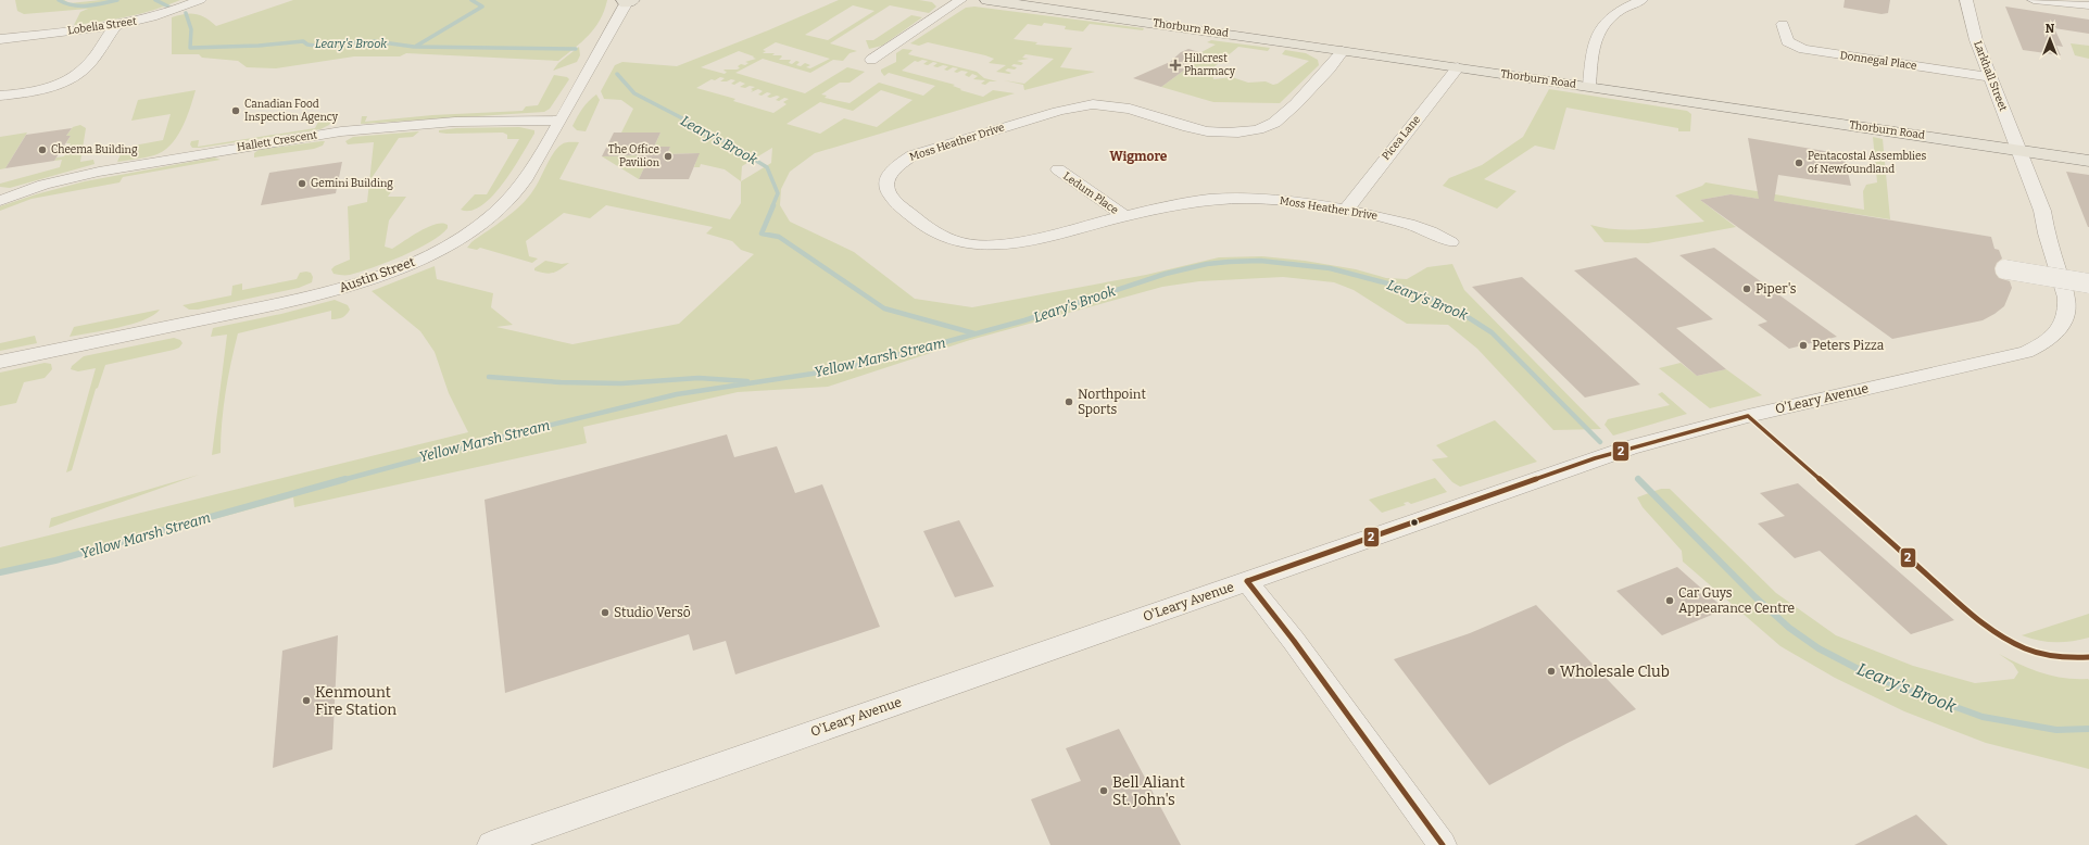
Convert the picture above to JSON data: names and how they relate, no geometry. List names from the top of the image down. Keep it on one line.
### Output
{"streets":{"main road":["Thorburn Road"],"street":["Lobelia Street","Donnegal Place","Larkhall Street","Picea Lane","Hallett Crescent","Moss Heather Drive","Ledum Place","Austin Street","O'Leary Avenue"]},"crossings":[["Thorburn Road","Larkhall Street"],["Thorburn Road","Picea Lane"],["Thorburn Road","Moss Heather Drive"],["Thorburn Road","O'Leary Avenue"],["Donnegal Place","Larkhall Street"],["Larkhall Street","O'Leary Avenue"],["Picea Lane","Moss Heather Drive"],["Hallett Crescent","Austin Street"],["Moss Heather Drive","Ledum Place"]],"districts":["Wigmore"],"water":["Leary's Brook","Yellow Marsh Stream"],"places":{"health":["Hillcrest Pharmacy"],"other":["Canadian Food Inspection Agency","Cheema Building","The Office Pavilion","Pentacostal Assemblies of Newfoundland","Gemini Building","Piper's","Peters Pizza","Northpoint Sports","Car Guys Appearance Centre","Studio Versō","Wholesale Club","Kenmount Fire Station","Bell Aliant St. John's"]},"lines":["transit line 2"],"north":"top"}
